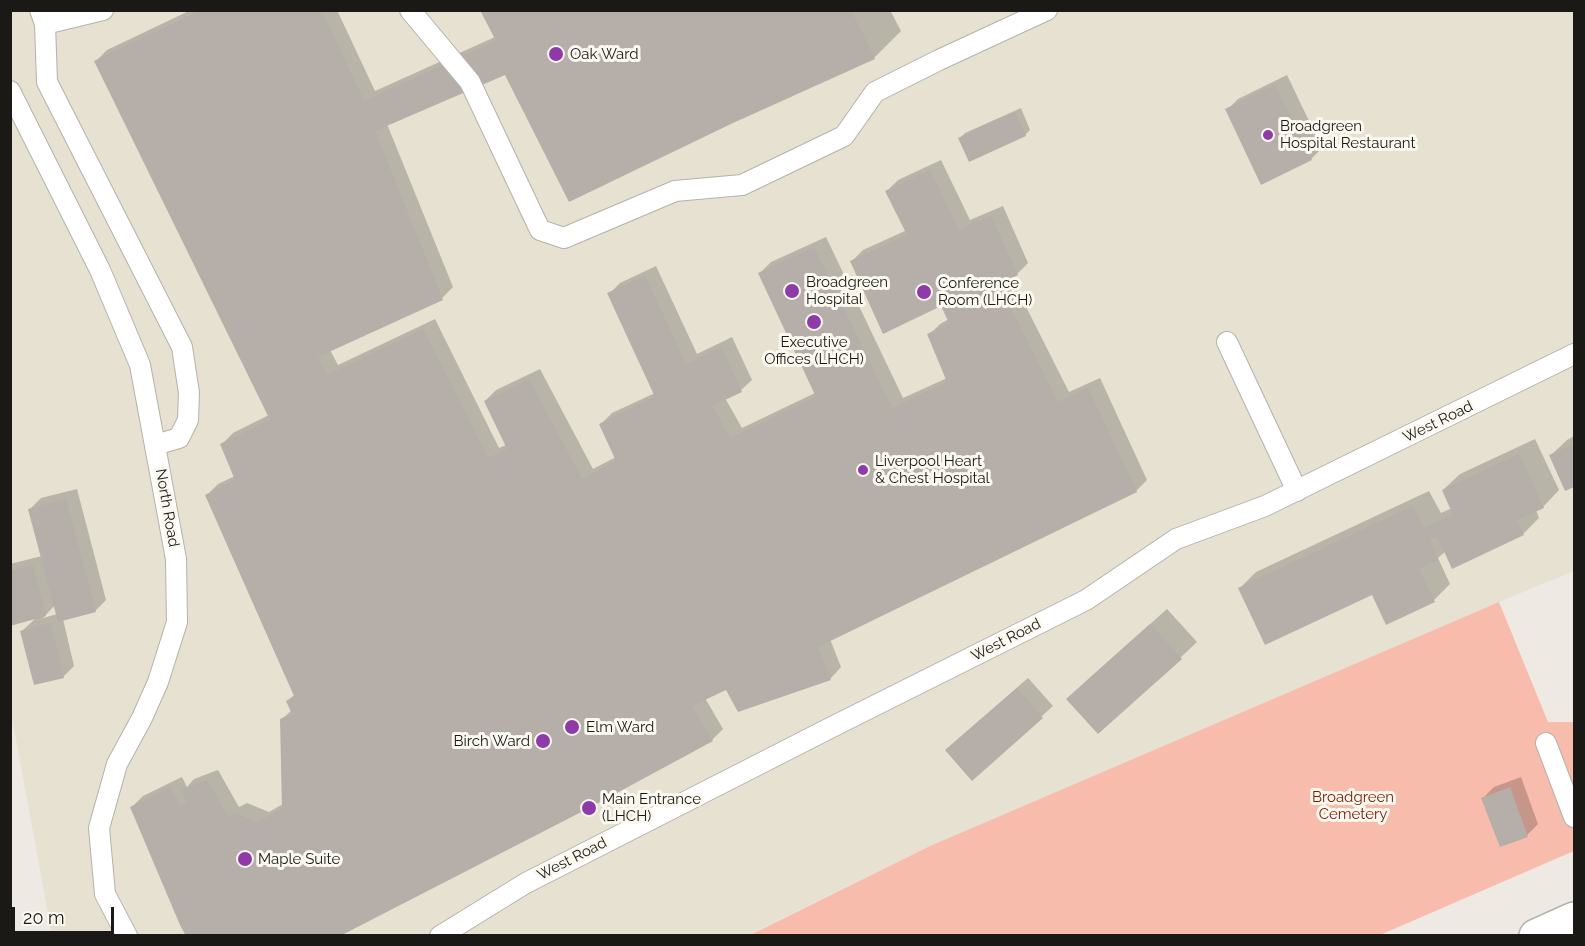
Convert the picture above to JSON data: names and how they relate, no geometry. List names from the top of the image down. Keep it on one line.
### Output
{"streets":{"lane":["West Road","North Road"]},"parks":["Broadgreen Cemetery"],"places":["Oak Ward","Broadgreen Hospital Restaurant","Broadgreen Hospital","Conference Room (LHCH)","Executive Offices (LHCH)","Liverpool Heart & Chest Hospital","Elm Ward","Birch Ward","Main Entrance (LHCH)","Maple Suite"],"scale_bar":"20 m"}
